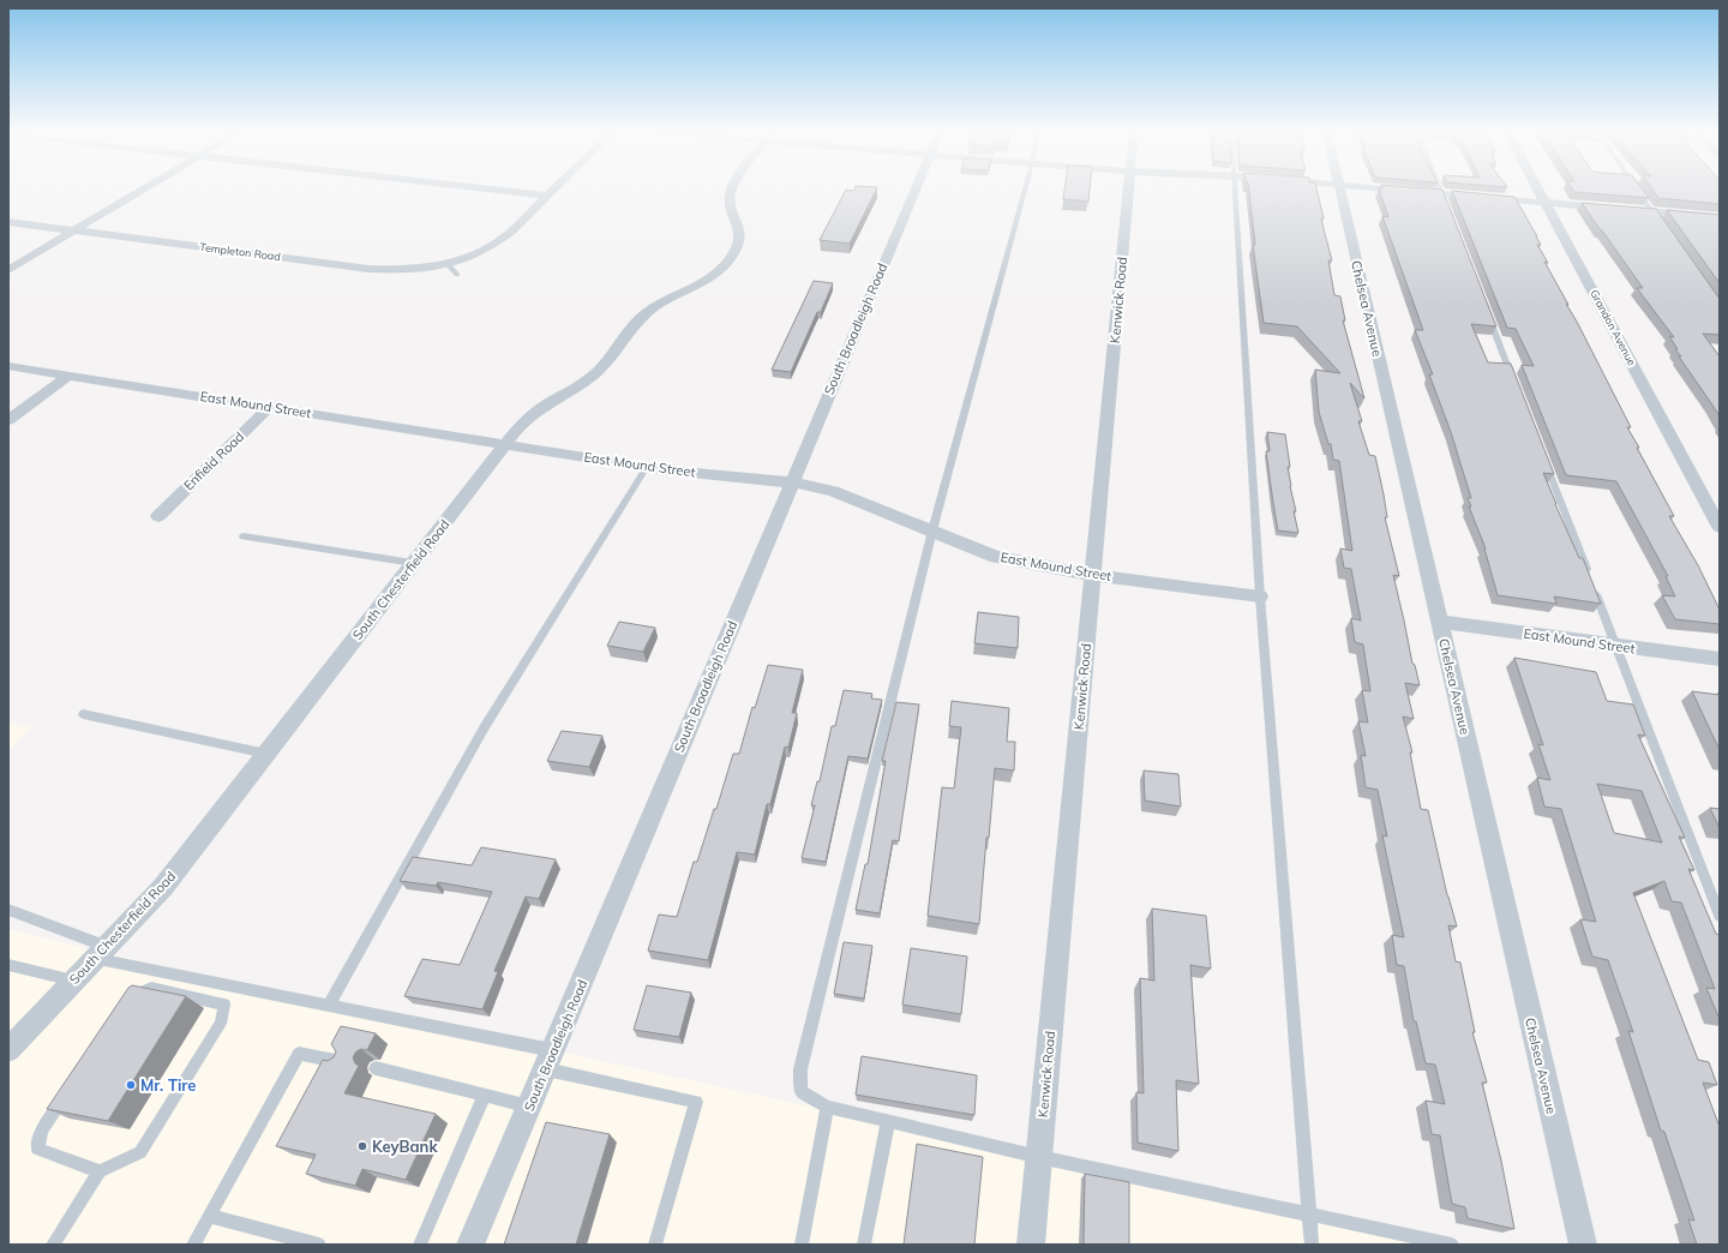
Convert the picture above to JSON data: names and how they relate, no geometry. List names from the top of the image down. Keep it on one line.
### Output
{"streets":{"street":["Templeton Road","Kenwick Road","Chelsea Avenue","Grandon Avenue","South Broadleigh Road","East Mound Street","Enfield Road","South Chesterfield Road"]},"crossings":[["Kenwick Road","East Mound Street"],["Chelsea Avenue","East Mound Street"],["South Broadleigh Road","East Mound Street"],["East Mound Street","Enfield Road"],["East Mound Street","South Chesterfield Road"]],"places":["Mr. Tire","KeyBank"]}
